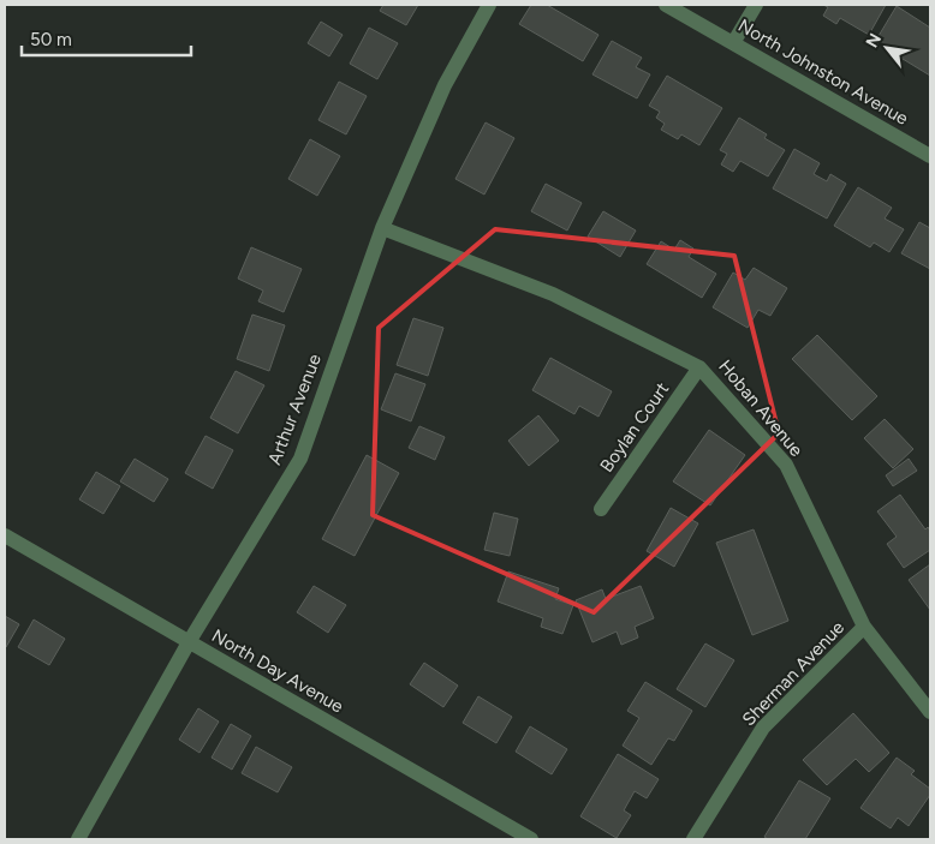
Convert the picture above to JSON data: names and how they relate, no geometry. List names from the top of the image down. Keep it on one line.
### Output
{"streets":{"street":["North Johnston Avenue","Hoban Avenue","Arthur Avenue","Boylan Court","North Day Avenue","Sherman Avenue"]},"crossings":[["Hoban Avenue","Arthur Avenue"],["Hoban Avenue","Boylan Court"],["Hoban Avenue","Sherman Avenue"],["Arthur Avenue","North Day Avenue"]],"scale_bar":"50 m","north":"top left"}
